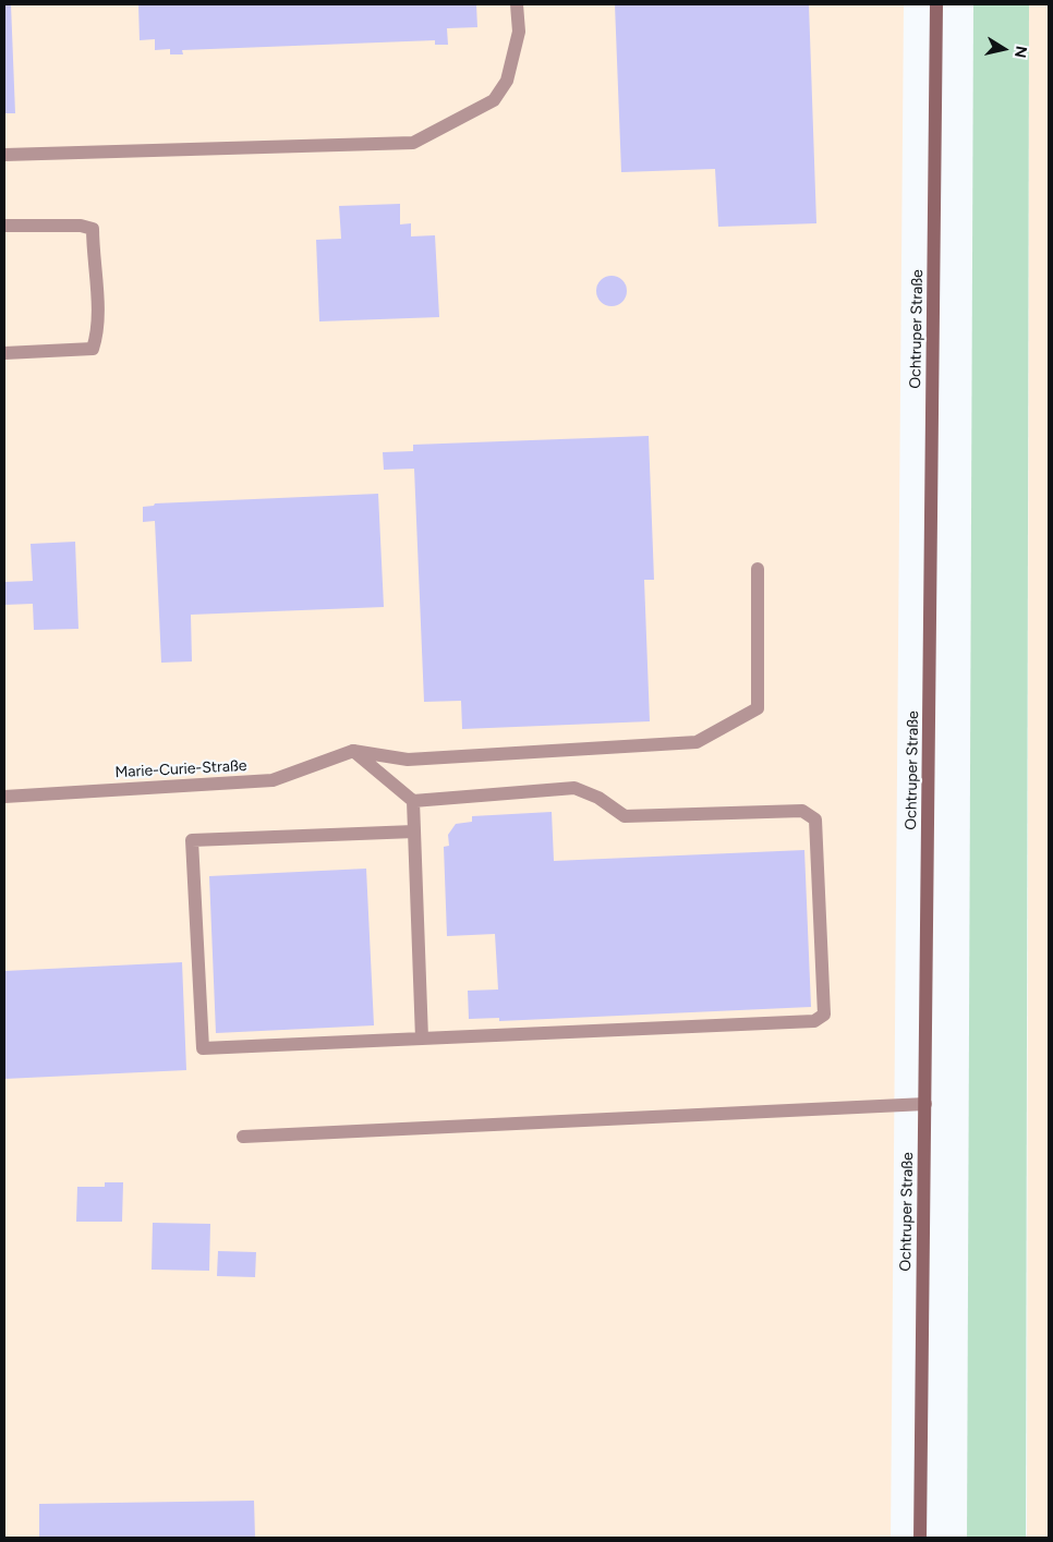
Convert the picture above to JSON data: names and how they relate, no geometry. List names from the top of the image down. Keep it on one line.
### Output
{"streets":{"main road":["Ochtruper Straße"],"street":["Marie-Curie-Straße"]},"north":"right"}
